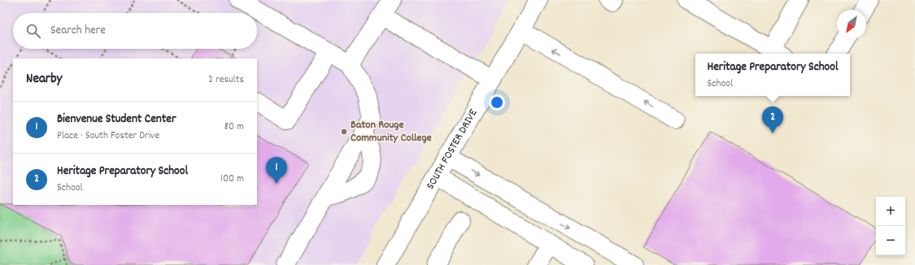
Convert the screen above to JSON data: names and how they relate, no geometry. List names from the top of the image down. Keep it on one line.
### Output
{"streets":{"street":["SOUTH FOSTER DRIVE"]},"places":["Baton Rouge Community College"],"north":"bottom left","page":{"search":"Search here","popup":["Heritage Preparatory School","School"],"heading":["Nearby","2 results"],"list":[{"mark":"1","name":"Bienvenue Student Center","note":"Place · South Foster Drive","value":"80 m"},{"mark":"2","name":"Heritage Preparatory School","note":"School","value":"100 m"}],"pins":["2","1"],"map_buttons":["+","−"]}}
